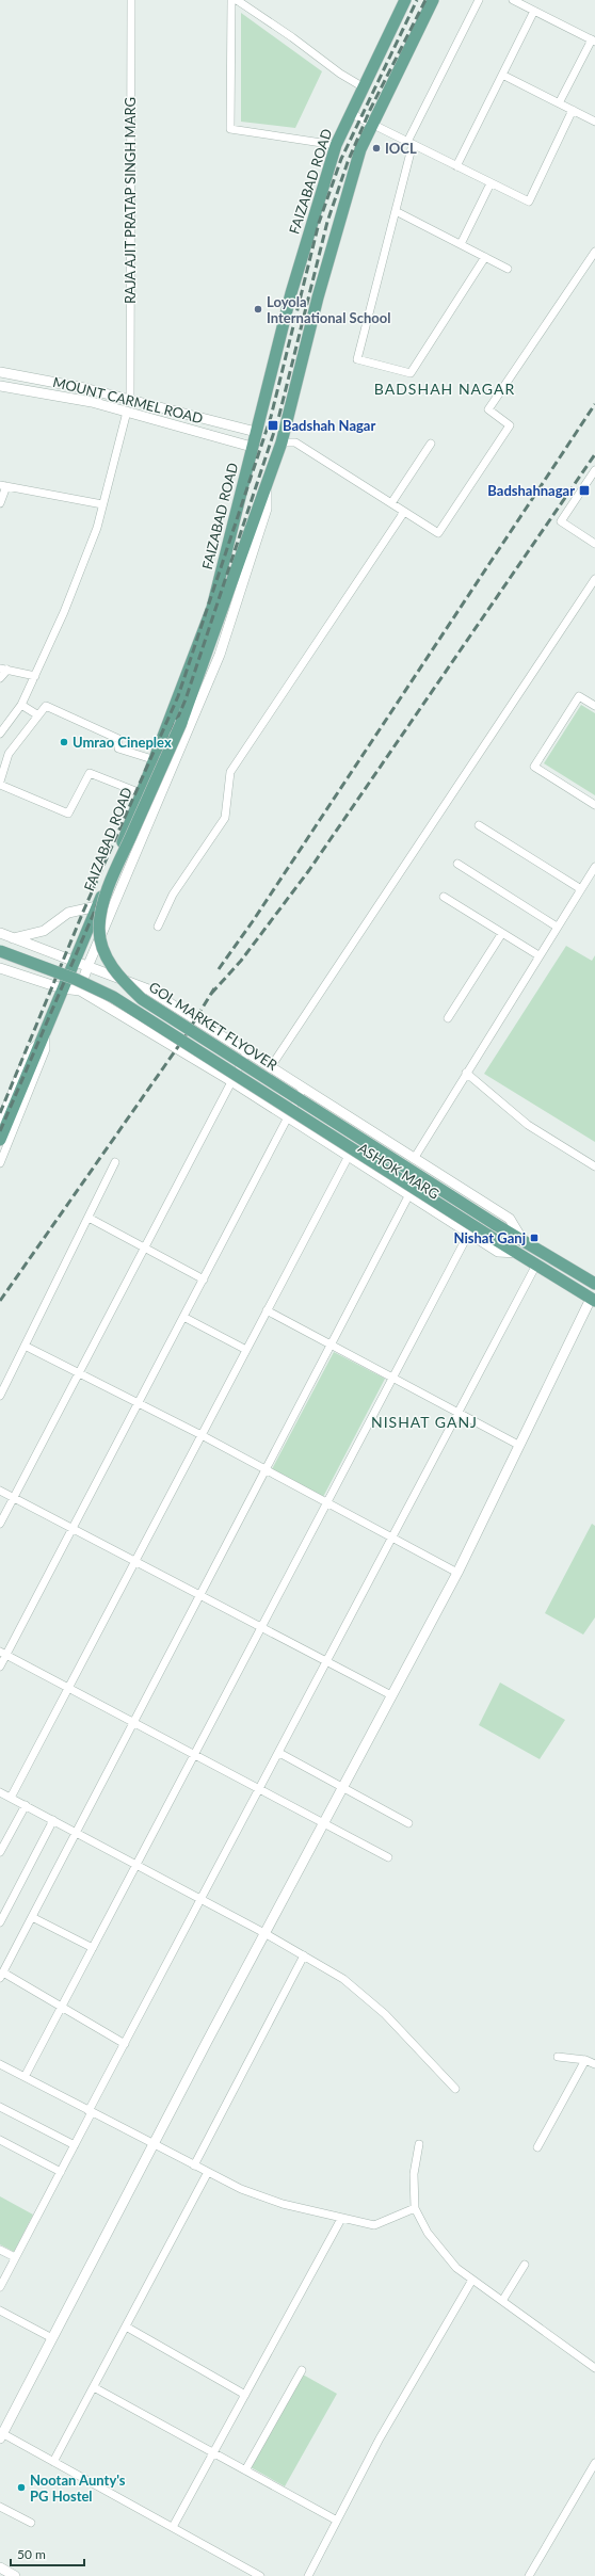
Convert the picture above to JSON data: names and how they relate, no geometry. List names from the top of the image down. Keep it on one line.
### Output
{"streets":{"main road":["FAIZABAD ROAD","GOL MARKET FLYOVER","ASHOK MARG"],"street":["RAJA AJIT PRATAP SINGH MARG","MOUNT CARMEL ROAD"]},"crossings":[["FAIZABAD ROAD","MOUNT CARMEL ROAD"],["FAIZABAD ROAD","ASHOK MARG"],["RAJA AJIT PRATAP SINGH MARG","MOUNT CARMEL ROAD"],["GOL MARKET FLYOVER","ASHOK MARG"]],"districts":["BADSHAH NAGAR","NISHAT GANJ"],"places":{"other":["IOCL","Loyola International School","Umrao Cineplex","Nootan Aunty's PG Hostel"],"transit":["Badshah Nagar","Badshahnagar","Nishat Ganj"]},"scale_bar":"50 m"}
